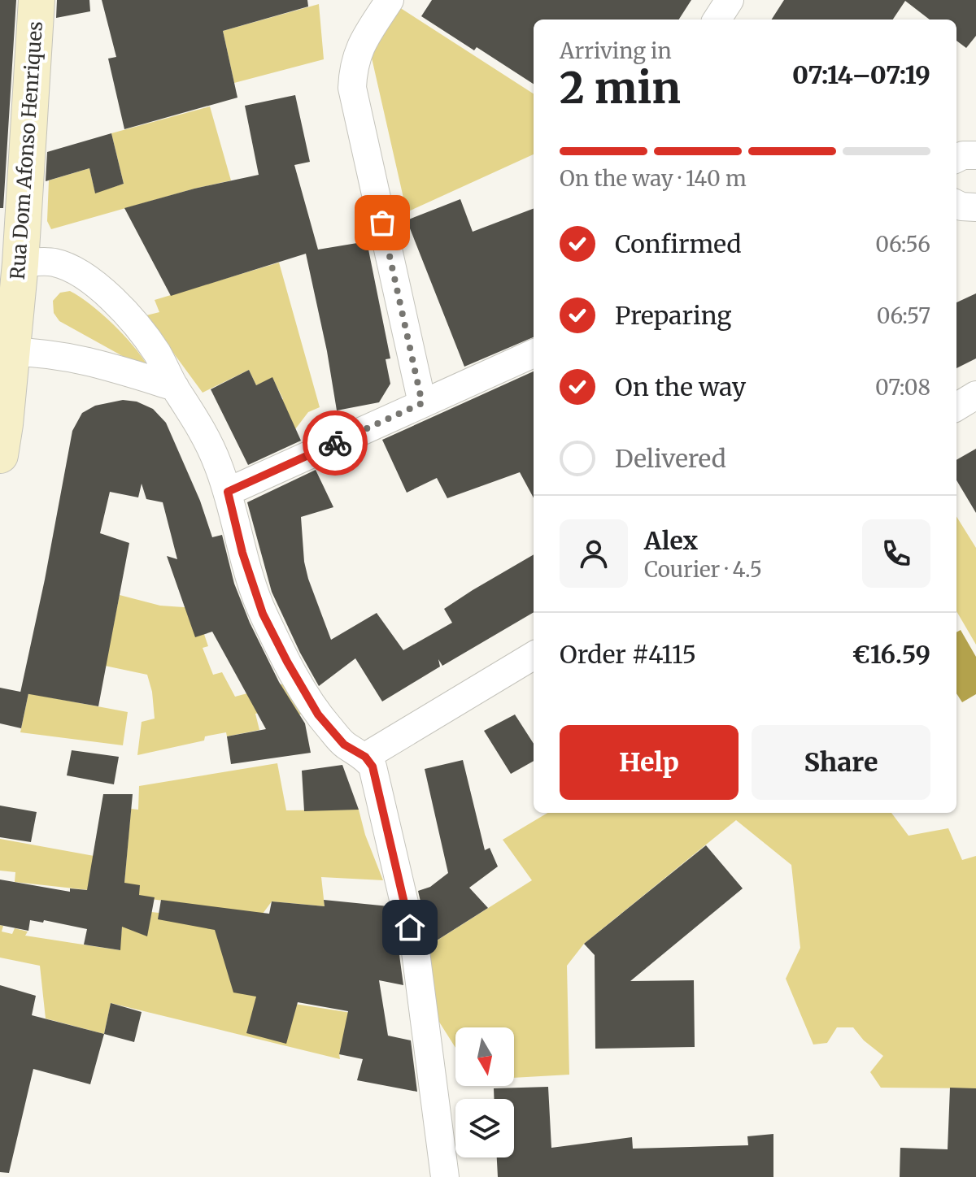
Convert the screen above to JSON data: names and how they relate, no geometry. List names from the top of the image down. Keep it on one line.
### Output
{"streets":{"main road":["Rua Dom Afonso Henriques"]},"north":"bottom","page":{"heading":["2 min","Arriving in","07:14–07:19"],"panel":["Alex","Courier · 4.5","Order #4115","€16.59"],"bar":"On the way · 140 m","list":[["Confirmed","06:56"],["Preparing","06:57"],["On the way","07:08"],"Delivered"],"buttons":["Help","Share"]}}
